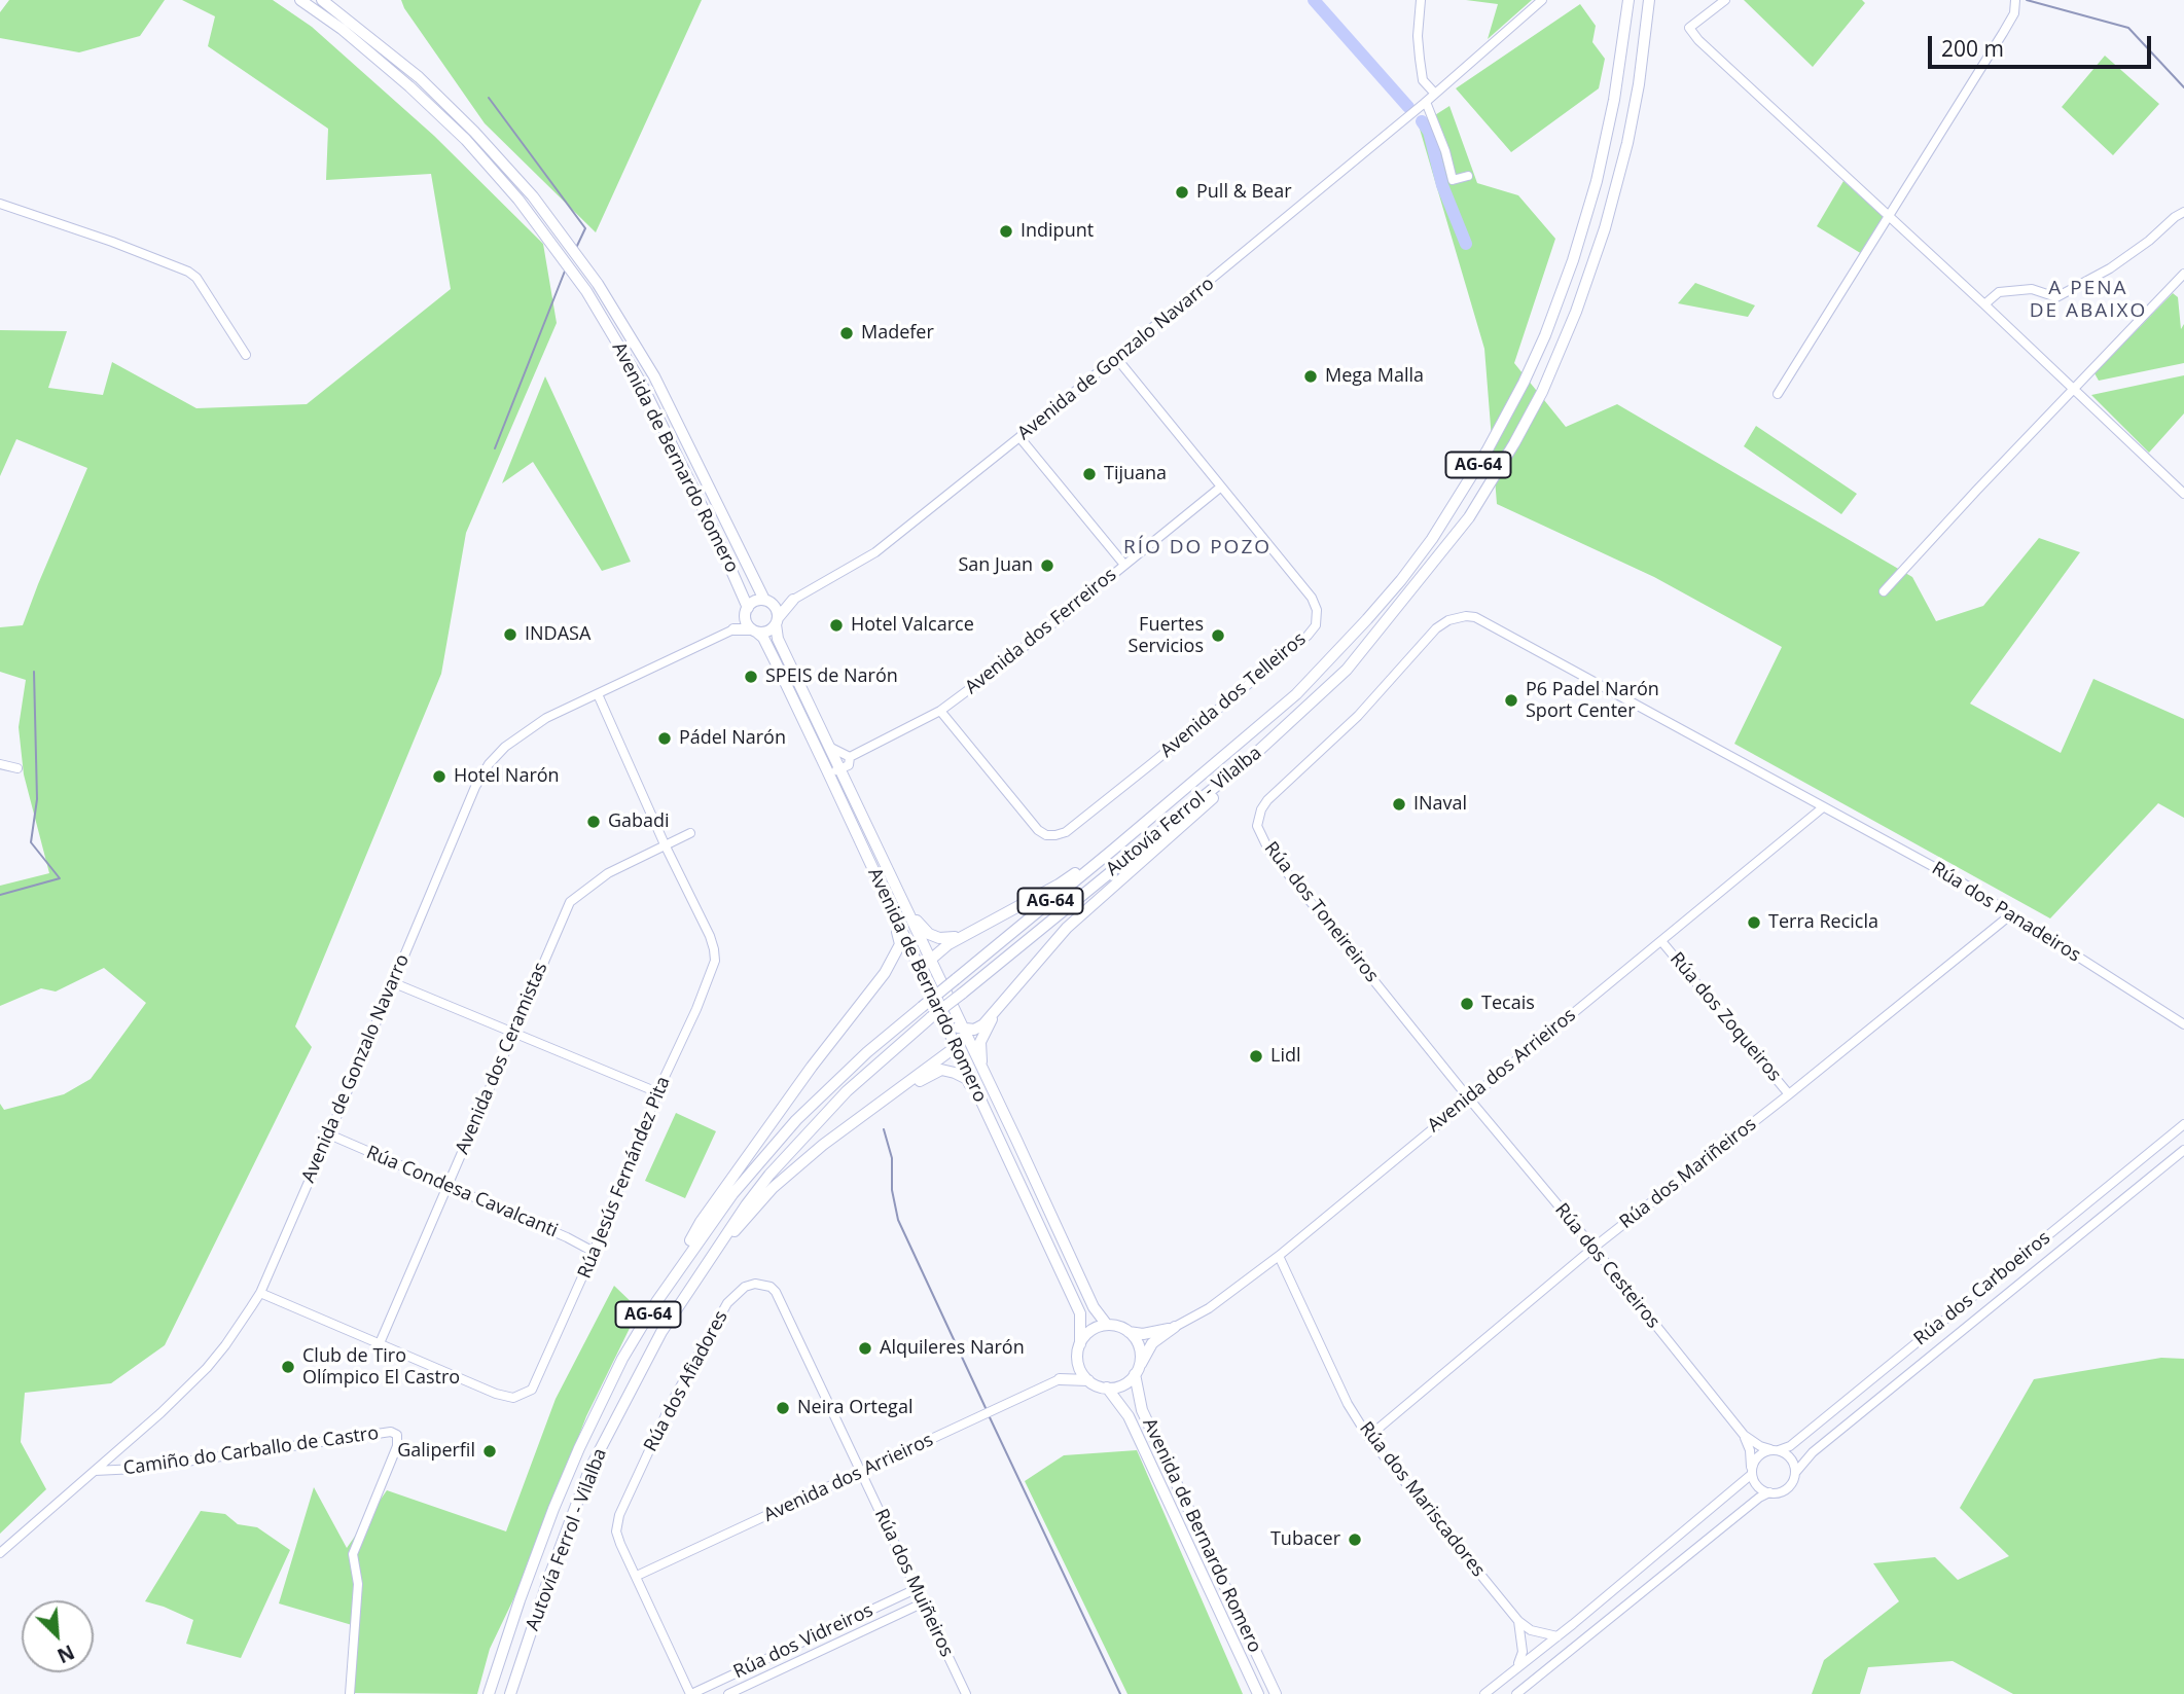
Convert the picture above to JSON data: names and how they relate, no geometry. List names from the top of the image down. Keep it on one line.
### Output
{"streets":{"highway":["Avenida de Bernardo Romero","AG-64","Autovía Ferrol - Vilalba"],"street":["Avenida de Gonzalo Navarro","Avenida dos Ferreiros","Avenida dos Telleiros","Rúa dos Toneireiros","Rúa dos Panadeiros","Rúa dos Zoqueiros","Avenida dos Ceramistas","Avenida dos Arrieiros","Rúa dos Mariñeiros","Rúa Jesús Fernández Pita","Rúa Condesa Cavalcanti","Rúa dos Cesteiros","Rúa dos Carboeiros","Rúa dos Afiadores","Camiño do Carballo de Castro","Rúa dos Mariscadores","Rúa dos Muiñeiros","Rúa dos Vidreiros"]},"crossings":[["Avenida de Gonzalo Navarro","Avenida dos Telleiros"],["Avenida de Gonzalo Navarro","Rúa Jesús Fernández Pita"],["Avenida de Gonzalo Navarro","Rúa Condesa Cavalcanti"],["Avenida de Gonzalo Navarro","Camiño do Carballo de Castro"],["Avenida dos Ferreiros","Avenida dos Telleiros"],["Rúa dos Toneireiros","Rúa dos Panadeiros"],["Rúa dos Toneireiros","Avenida dos Arrieiros"],["Rúa dos Toneireiros","Rúa dos Cesteiros"],["Rúa dos Panadeiros","Avenida dos Arrieiros"],["Rúa dos Panadeiros","Rúa dos Mariñeiros"],["Rúa dos Zoqueiros","Avenida dos Arrieiros"],["Rúa dos Zoqueiros","Rúa dos Mariñeiros"],["Avenida dos Ceramistas","Rúa Jesús Fernández Pita"],["Avenida dos Ceramistas","Rúa Condesa Cavalcanti"],["Avenida dos Arrieiros","Rúa dos Cesteiros"],["Avenida dos Arrieiros","Rúa dos Afiadores"],["Avenida dos Arrieiros","Rúa dos Mariscadores"],["Avenida dos Arrieiros","Rúa dos Muiñeiros"],["Rúa dos Mariñeiros","Rúa dos Cesteiros"],["Rúa dos Mariñeiros","Rúa dos Mariscadores"],["Rúa Jesús Fernández Pita","Rúa Condesa Cavalcanti"],["Rúa dos Cesteiros","Rúa dos Carboeiros"],["Rúa dos Carboeiros","Rúa dos Mariscadores"],["Rúa dos Afiadores","Rúa dos Muiñeiros"],["Rúa dos Afiadores","Rúa dos Vidreiros"],["Rúa dos Muiñeiros","Rúa dos Vidreiros"]],"districts":["A PENA DE ABAIXO","RÍO DO POZO"],"places":["Pull & Bear","Indipunt","Madefer","Mega Malla","Tijuana","San Juan","Hotel Valcarce","INDASA","Fuertes Servicios","SPEIS de Narón","P6 Padel Narón Sport Center","Pádel Narón","Hotel Narón","INaval","Gabadi","Terra Recicla","Tecais","Lidl","Alquileres Narón","Club de Tiro Olímpico El Castro","Neira Ortegal","Galiperfil","Tubacer"],"scale_bar":"200 m","north":"bottom right"}
